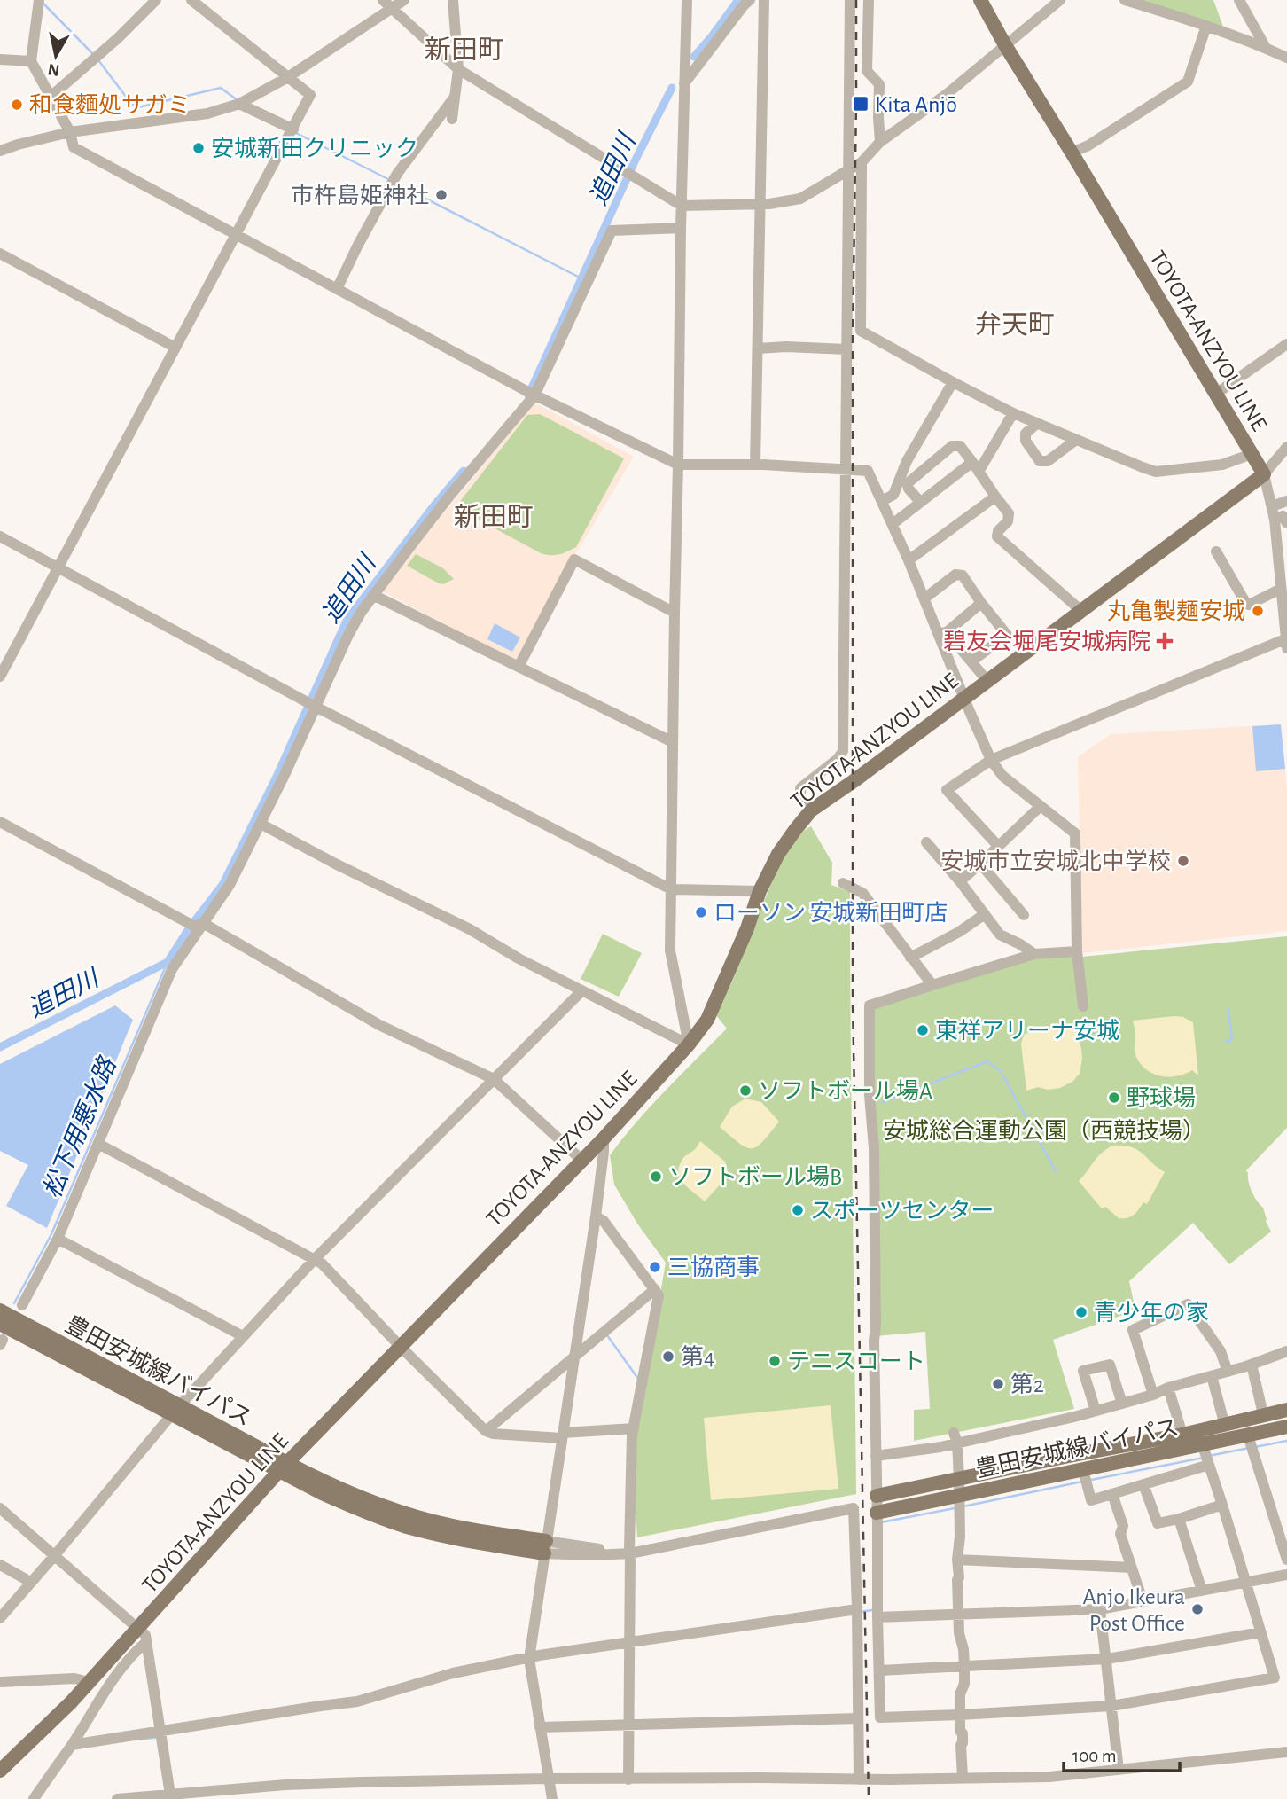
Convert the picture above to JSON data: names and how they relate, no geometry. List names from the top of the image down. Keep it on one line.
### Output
{"streets":{"main road":["TOYOTA-ANZYOU LINE","豊田安城線バイパス"]},"crossings":[["TOYOTA-ANZYOU LINE","豊田安城線バイパス"]],"districts":["新田町","弁天町","新田町"],"water":["追田川","松下用悪水路"],"parks":["安城総合運動公園（西競技場）"],"places":{"transit":["Kita Anjō"],"other":["和食麵処サガミ","安城新田クリニック","市杵島姫神社","丸亀製麺安城","安城市立安城北中学校","ローソン 安城新田町店","東祥アリーナ安城","ソフトボール場A","野球場","ソフトボール場B","スポーツセンター","三協商事","青少年の家","第4","テニスコート","第2","Anjo Ikeura Post Office"],"health":["碧友会堀尾安城病院"]},"scale_bar":"100 m","north":"bottom"}
